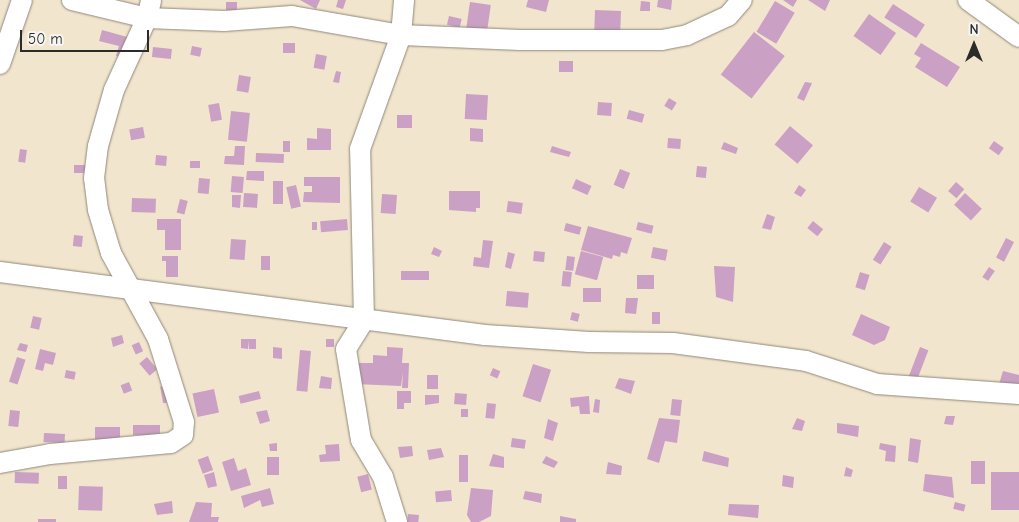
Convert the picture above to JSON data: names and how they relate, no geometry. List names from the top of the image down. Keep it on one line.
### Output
{"scale_bar":"50 m","north":"top"}
